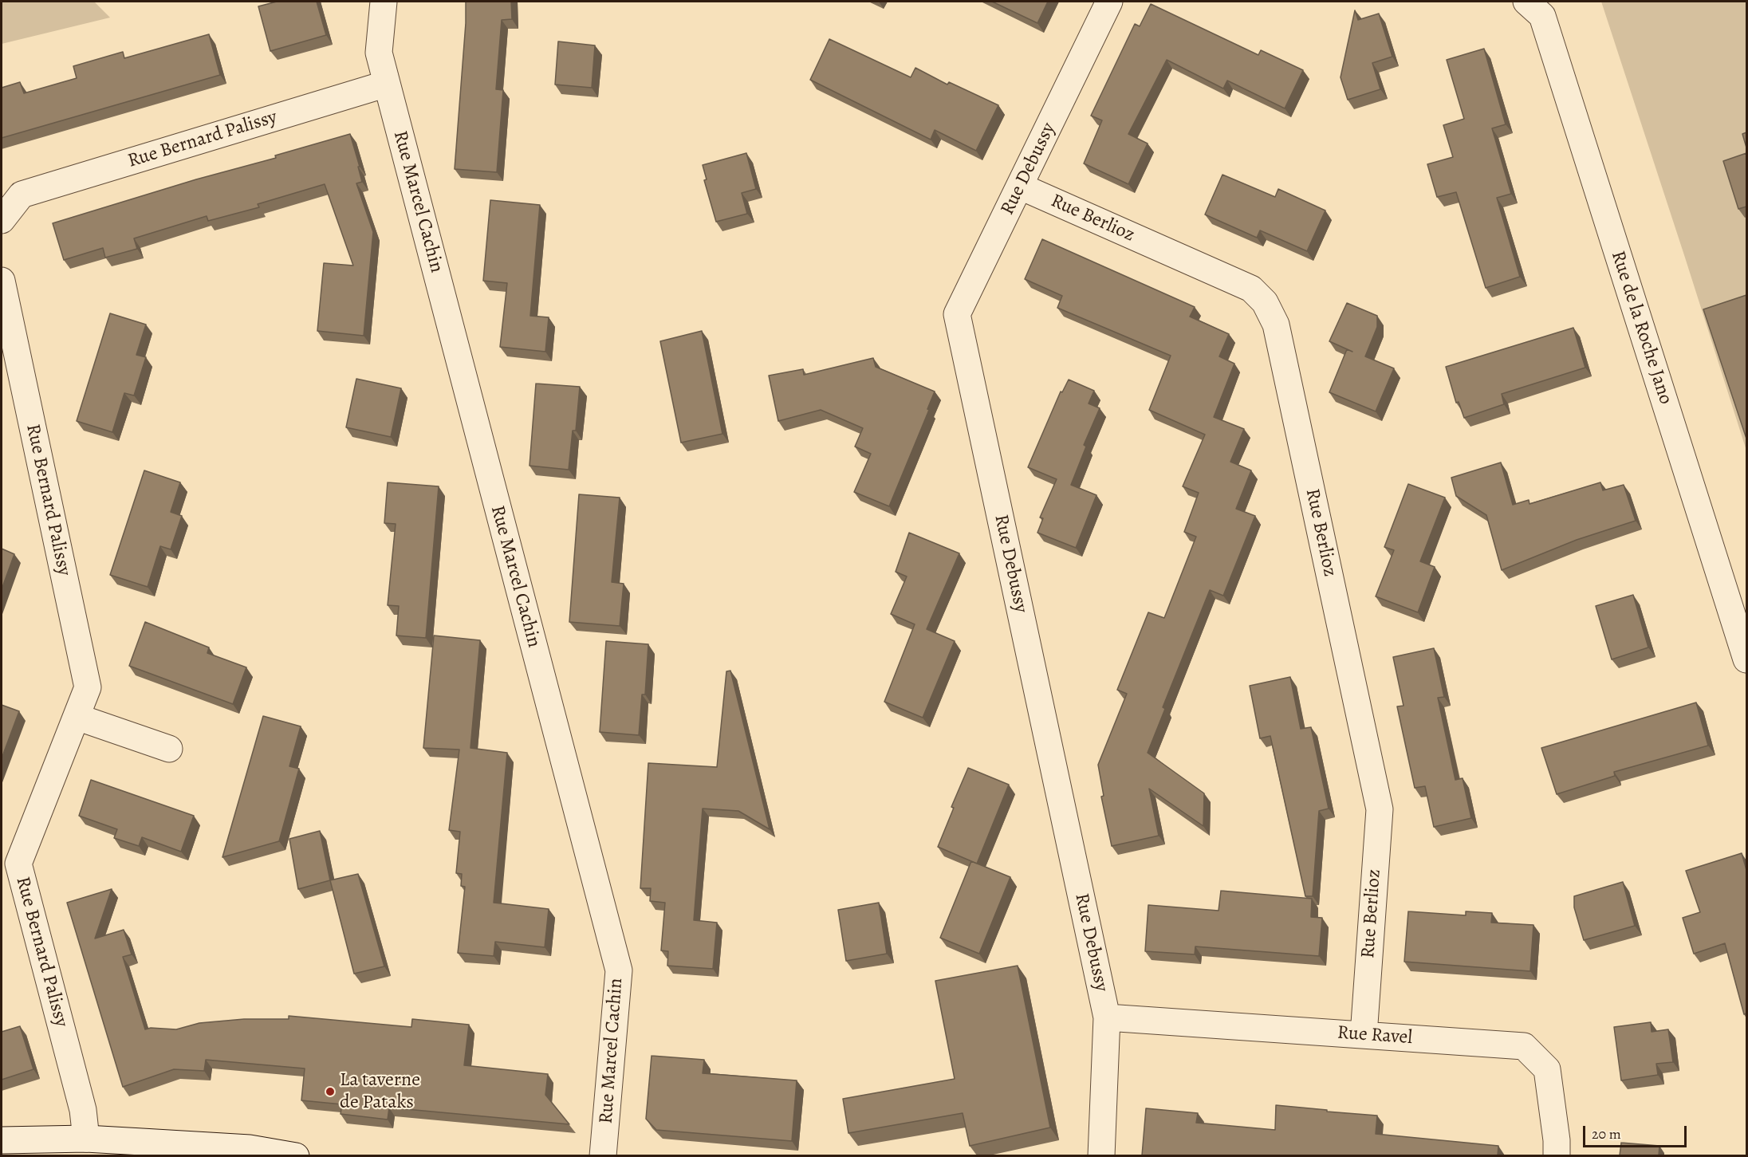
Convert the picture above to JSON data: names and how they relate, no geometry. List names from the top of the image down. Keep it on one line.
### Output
{"streets":{"street":["Rue Bernard Palissy","Rue Debussy","Rue Marcel Cachin","Rue Berlioz","Rue de la Roche Jano","Rue Ravel"]},"crossings":[["Rue Bernard Palissy","Rue Marcel Cachin"],["Rue Debussy","Rue Berlioz"],["Rue Debussy","Rue Ravel"],["Rue Berlioz","Rue Ravel"]],"places":["La taverne de Pataks"],"scale_bar":"20 m"}
